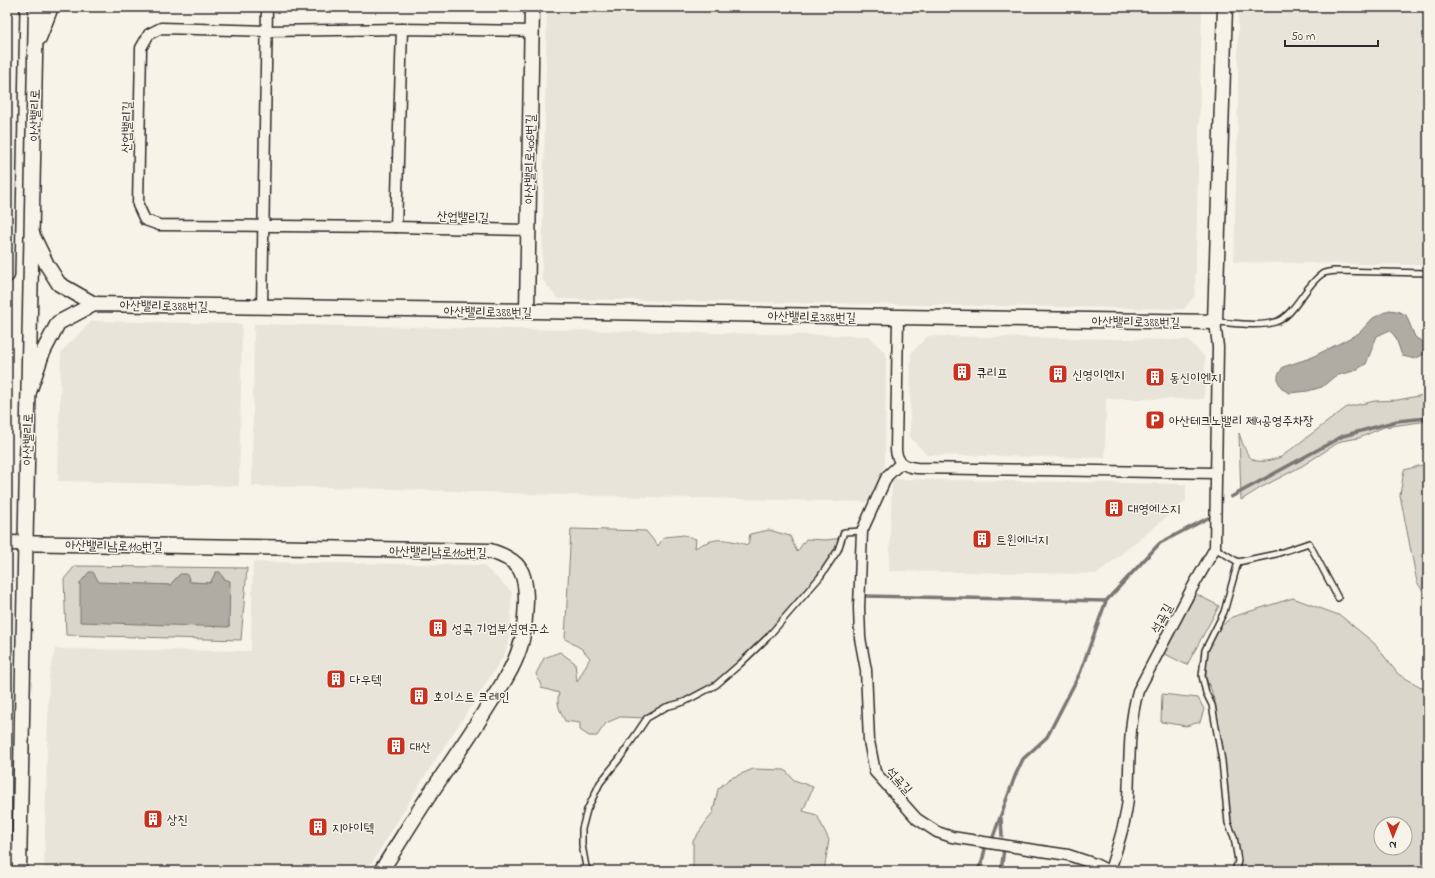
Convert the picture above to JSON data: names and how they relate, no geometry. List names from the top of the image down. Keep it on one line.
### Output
{"streets":{"street":["아산밸리로","산업밸리길","아산밸리로406번길","아산밸리로388번길","아산밸리남로110번길","석곡길"]},"crossings":[["아산밸리로","아산밸리남로110번길"],["산업밸리길","아산밸리로406번길"],["아산밸리로406번길","아산밸리로388번길"],["아산밸리로388번길","석곡길"]],"places":{"building":["큐리프","신영이엔지","동신이엔지","대영에스지","트윈에너지","성곡 기업부설연구소","다우텍","호이스트 크레인","대산","상진","지아이텍"],"parking":["아산테크노밸리 제4공영주차장"]},"scale_bar":"50 m","north":"bottom"}
